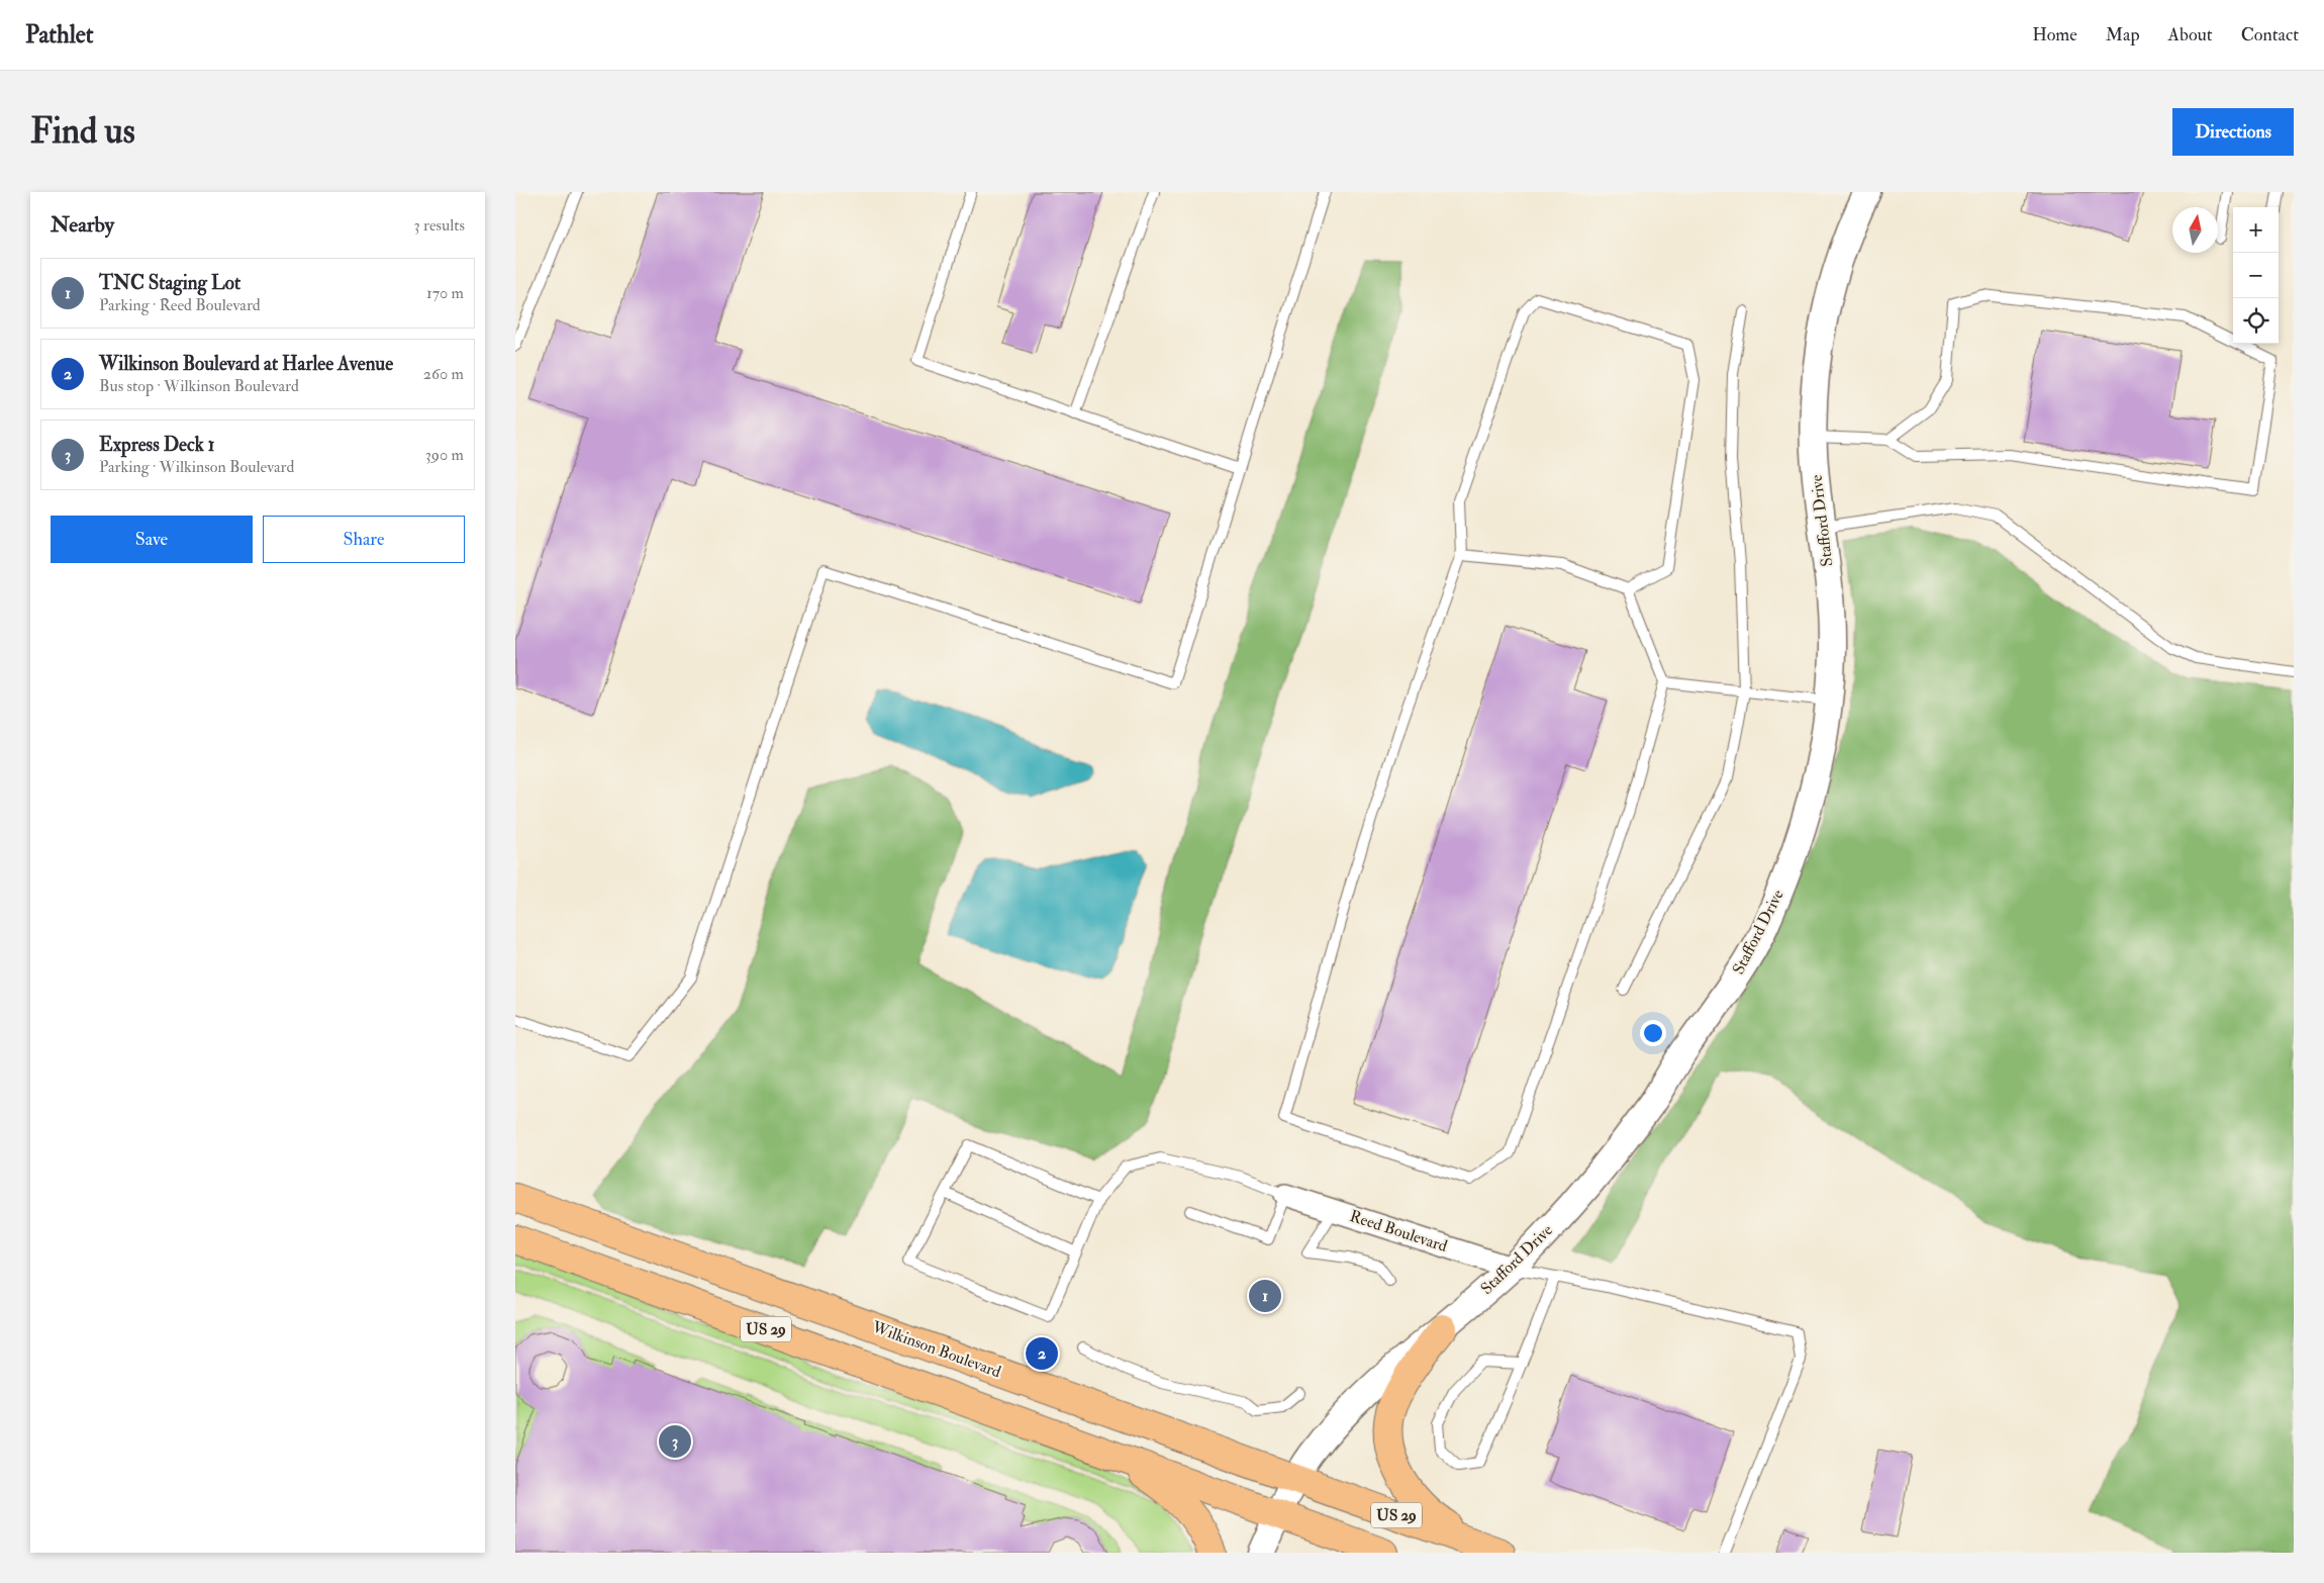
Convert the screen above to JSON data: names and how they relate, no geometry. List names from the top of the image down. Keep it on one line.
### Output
{"streets":{"main road":["US 29","Wilkinson Boulevard"],"street":["Stafford Drive","Reed Boulevard"]},"crossings":[["Stafford Drive","Reed Boulevard"],["Stafford Drive","US 29"],["Stafford Drive","Wilkinson Boulevard"]],"north":"top","page":{"header":"Pathlet","nav":["Home","Map","About","Contact"],"buttons":["Directions",["Save","Share"]],"title":"Find us","heading":["Nearby","3 results"],"map_buttons":["+","−"],"list":[{"mark":"1","name":"TNC Staging Lot","note":"Parking · Reed Boulevard","value":"170 m"},{"mark":"2","name":"Wilkinson Boulevard at Harlee Avenue","note":"Bus stop · Wilkinson Boulevard","value":"260 m"},{"mark":"3","name":"Express Deck 1","note":"Parking · Wilkinson Boulevard","value":"390 m"}],"pins":["1","2","3"]}}
